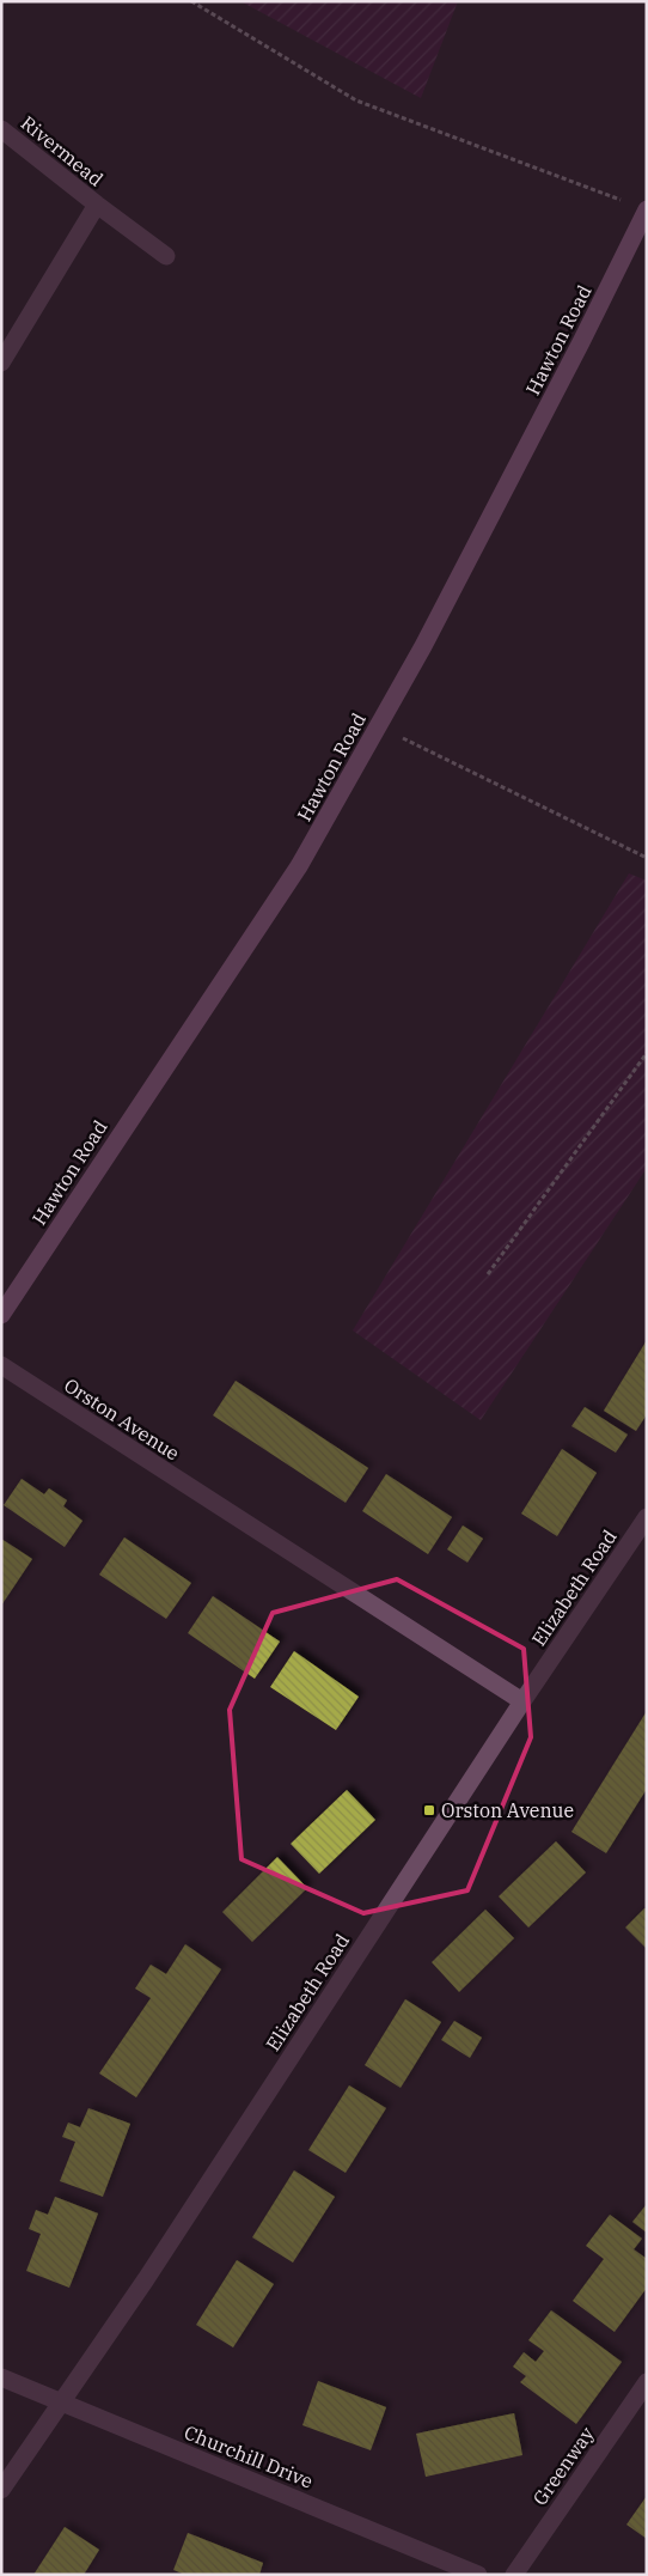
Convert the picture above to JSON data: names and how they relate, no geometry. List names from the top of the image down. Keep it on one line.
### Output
{"streets":{"street":["Rivermead","Hawton Road","Orston Avenue","Elizabeth Road","Churchill Drive","Greenway"]},"crossings":[["Orston Avenue","Elizabeth Road"],["Elizabeth Road","Churchill Drive"]],"places":{"transit":["Orston Avenue"]}}
